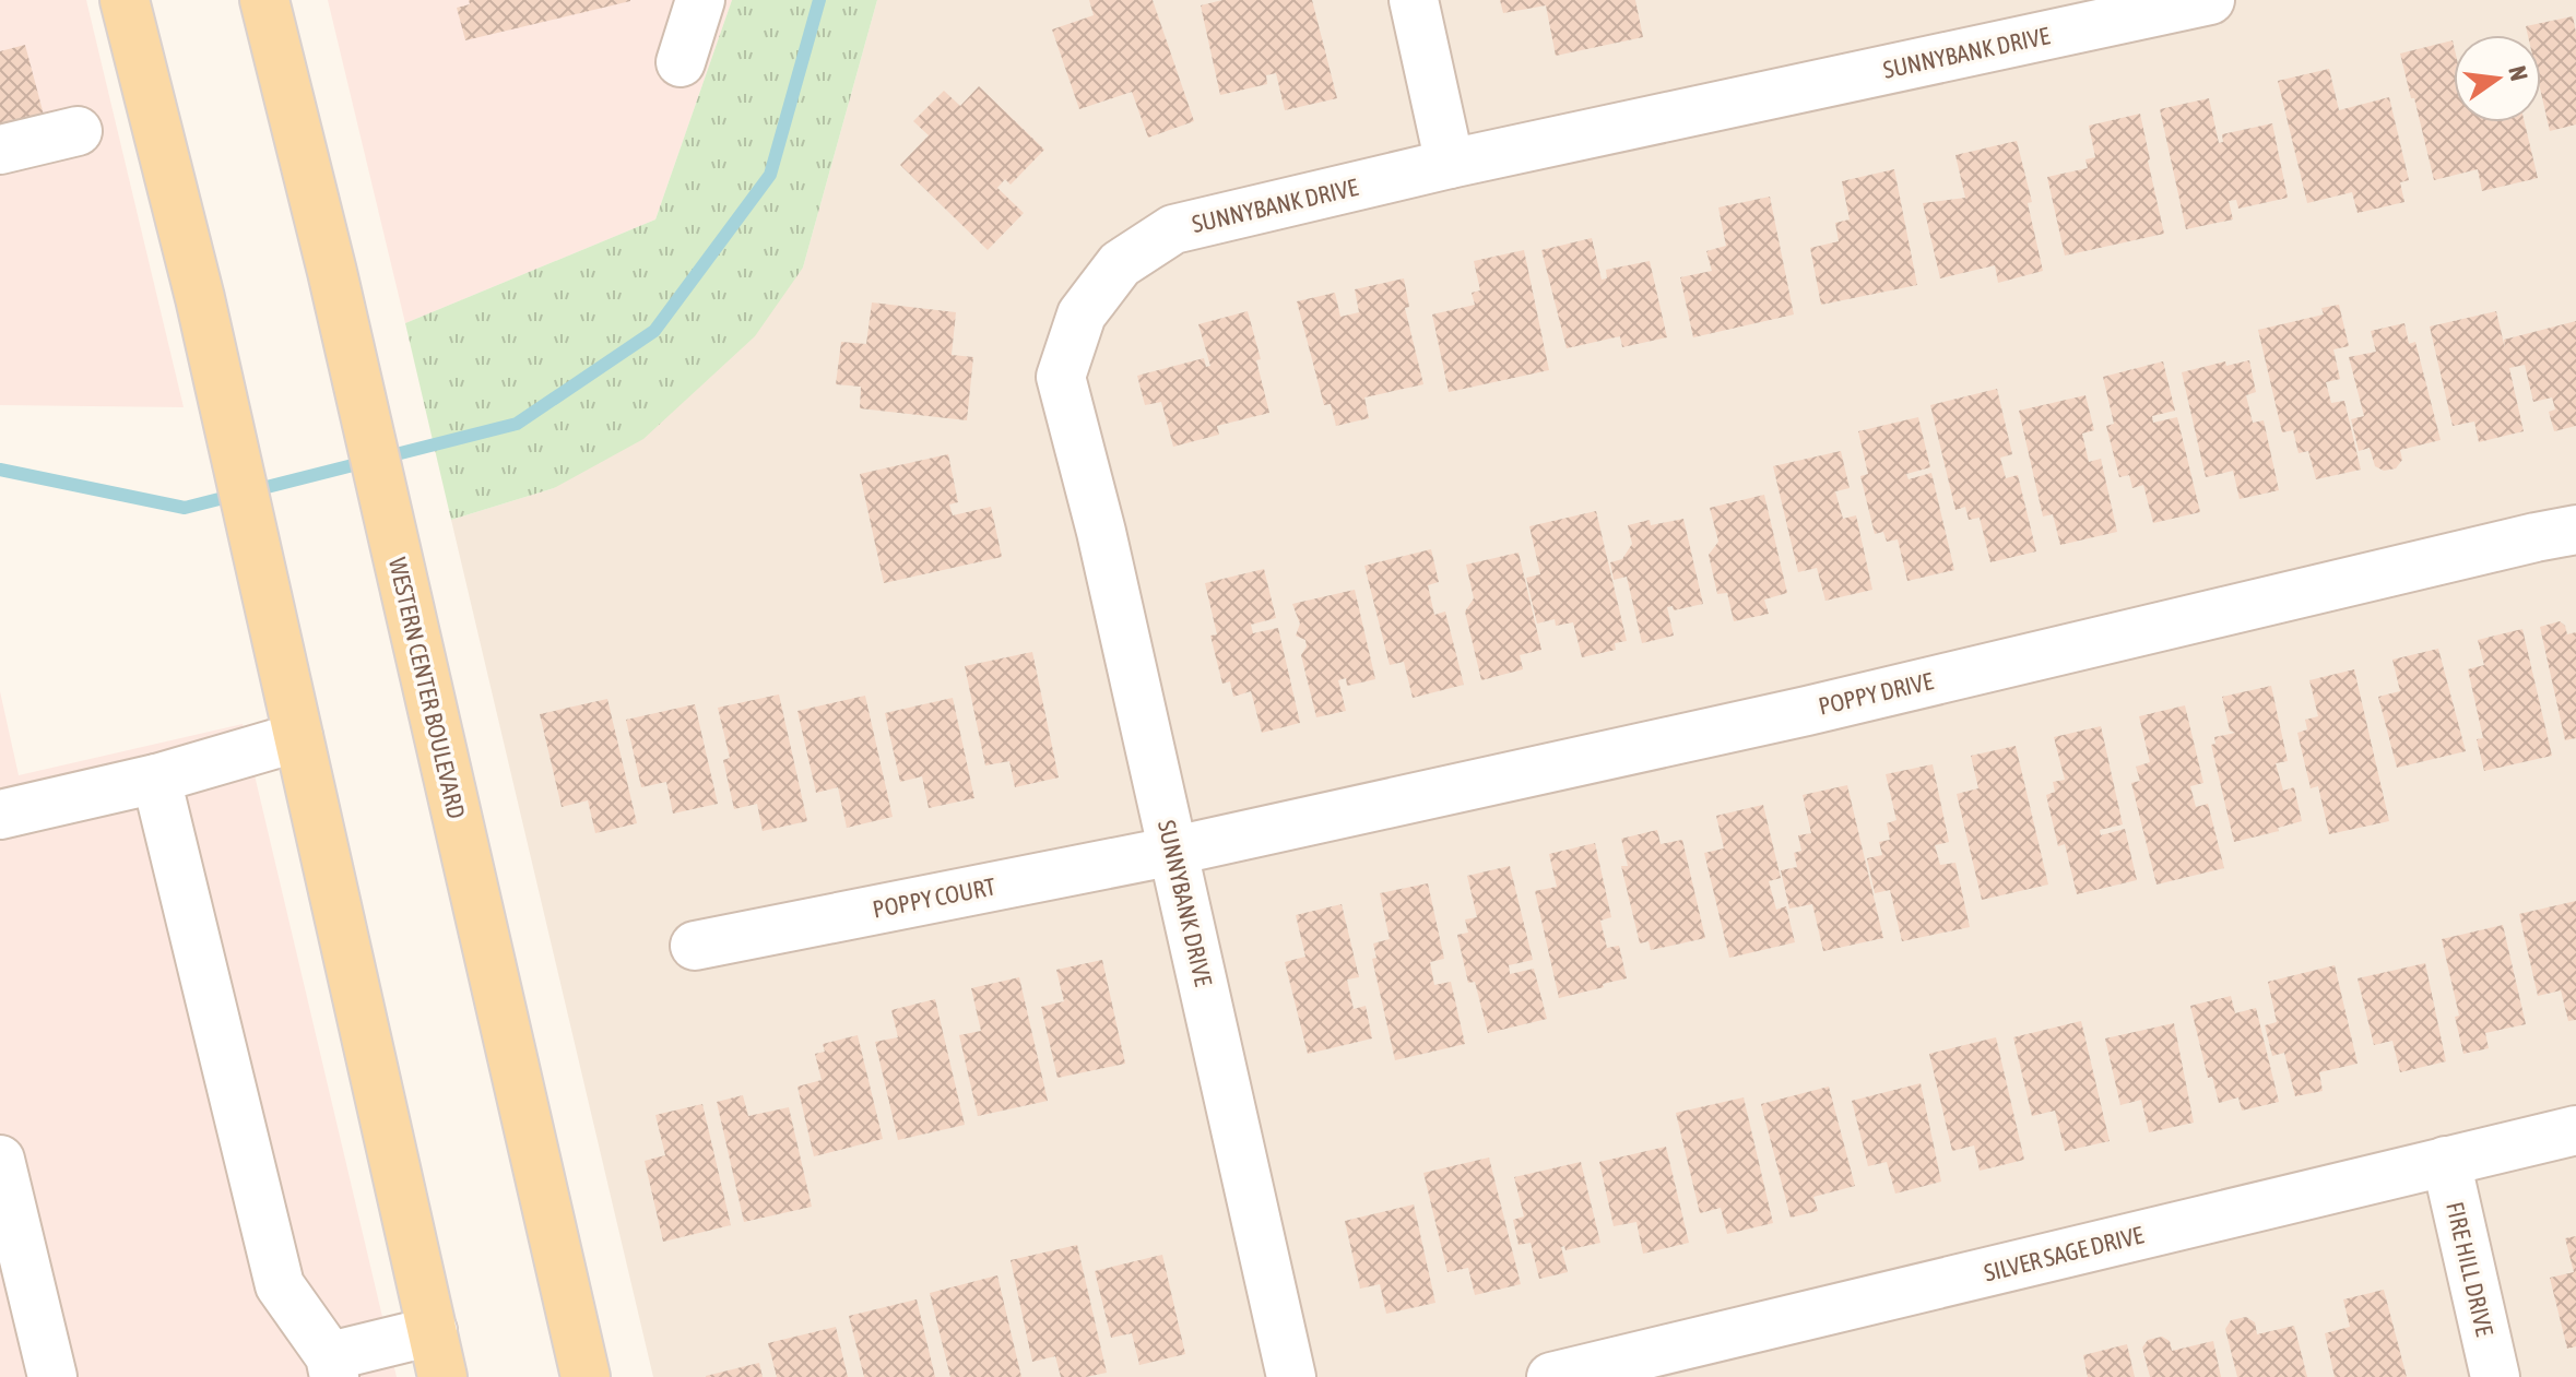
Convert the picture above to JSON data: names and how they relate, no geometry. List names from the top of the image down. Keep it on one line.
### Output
{"streets":{"main road":["WESTERN CENTER BOULEVARD"],"street":["SUNNYBANK DRIVE","POPPY DRIVE","POPPY COURT","SILVER SAGE DRIVE","FIRE HILL DRIVE"]},"crossings":[["SUNNYBANK DRIVE","POPPY DRIVE"],["SUNNYBANK DRIVE","POPPY COURT"],["POPPY DRIVE","POPPY COURT"],["SILVER SAGE DRIVE","FIRE HILL DRIVE"]],"north":"right"}
